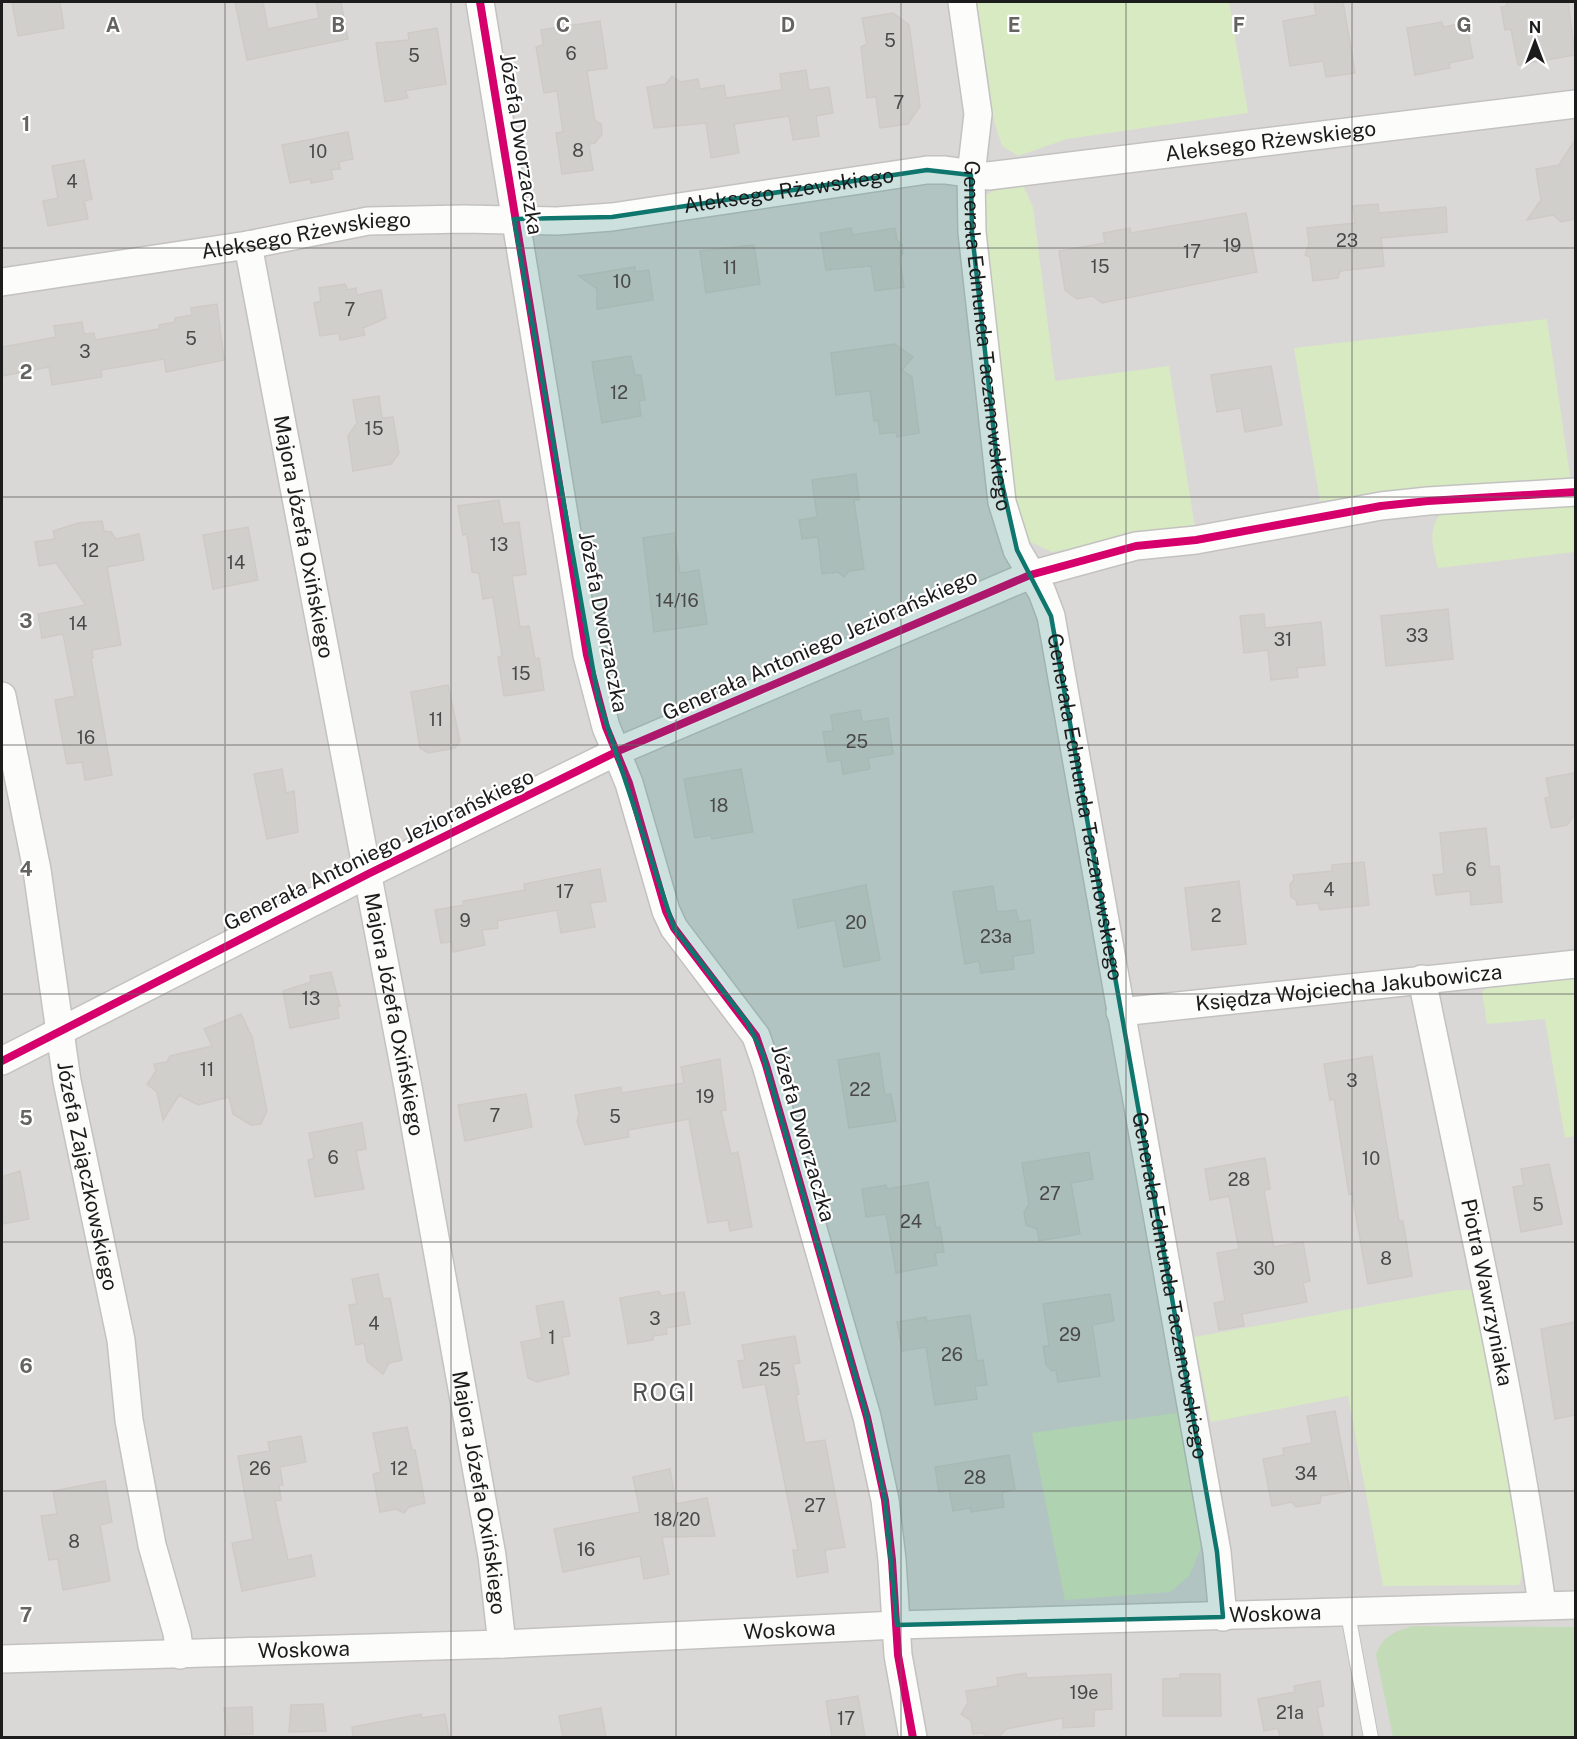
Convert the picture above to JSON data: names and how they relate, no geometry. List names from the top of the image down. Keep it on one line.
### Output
{"streets":{"street":["Aleksego Rżewskiego","Józefa Dworzaczka","Generała Edmunda Taczanowskiego","Majora Józefa Oxińskiego","Generała Antoniego Jeziorańskiego","Księdza Wojciecha Jakubowicza","Józefa Zajączkowskiego","Piotra Wawrzyniaka","Woskowa"]},"crossings":[["Aleksego Rżewskiego","Józefa Dworzaczka"],["Aleksego Rżewskiego","Generała Edmunda Taczanowskiego"],["Aleksego Rżewskiego","Majora Józefa Oxińskiego"],["Józefa Dworzaczka","Generała Antoniego Jeziorańskiego"],["Józefa Dworzaczka","Woskowa"],["Generała Edmunda Taczanowskiego","Generała Antoniego Jeziorańskiego"],["Generała Edmunda Taczanowskiego","Księdza Wojciecha Jakubowicza"],["Generała Edmunda Taczanowskiego","Woskowa"],["Majora Józefa Oxińskiego","Generała Antoniego Jeziorańskiego"],["Majora Józefa Oxińskiego","Woskowa"],["Generała Antoniego Jeziorańskiego","Józefa Zajączkowskiego"],["Księdza Wojciecha Jakubowicza","Piotra Wawrzyniaka"],["Józefa Zajączkowskiego","Woskowa"],["Piotra Wawrzyniaka","Woskowa"]],"districts":["ROGI"],"house_numbers":["5","6","5","7","8","10","4","23","19","17","15","11","10","7","5","3","12","15","13","12","14","14/16","14","33","31","15","11","16","25","18","6","4","17","2","9","20","23a","13","11","3","22","19","7","5","6","10","28","27","5","24","8","30","3","4","29","1","26","25","26","12","34","28","27","18/20","8","16","19e","21a","17"],"north":"top","grid":{"columns":["A","B","C","D","E","F","G"],"rows":["1","2","3","4","5","6","7"]}}
